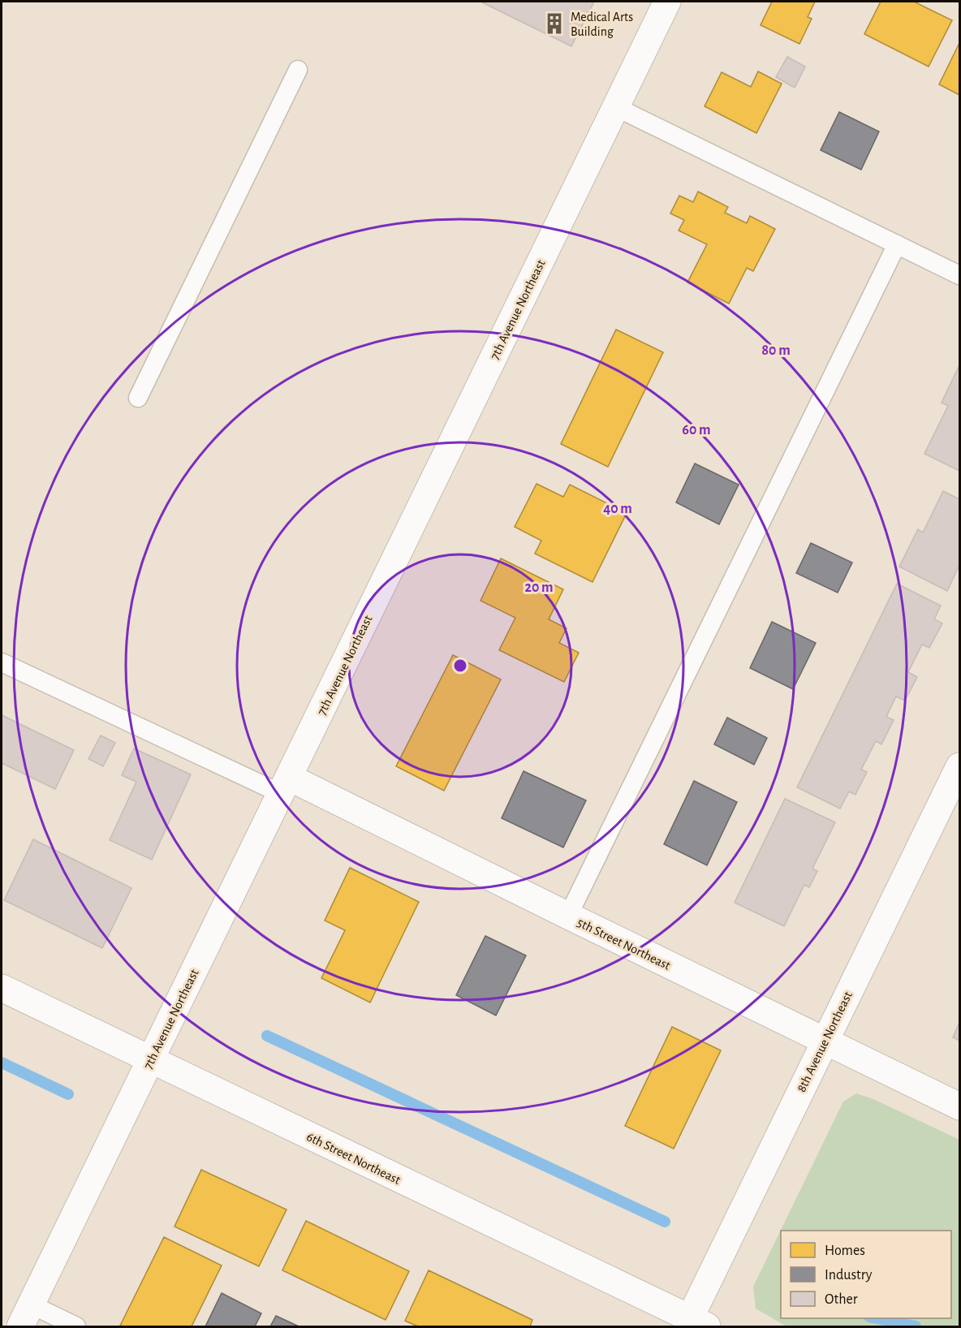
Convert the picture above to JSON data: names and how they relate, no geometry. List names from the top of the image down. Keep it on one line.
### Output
{"streets":{"street":["7th Avenue Northeast","5th Street Northeast","8th Avenue Northeast","6th Street Northeast"]},"crossings":[["7th Avenue Northeast","5th Street Northeast"],["7th Avenue Northeast","6th Street Northeast"],["5th Street Northeast","8th Avenue Northeast"],["8th Avenue Northeast","6th Street Northeast"]],"places":{"building":["Medical Arts Building"]},"legend":["Homes","Industry","Other"],"rings":["80 m","60 m","40 m","20 m"]}
